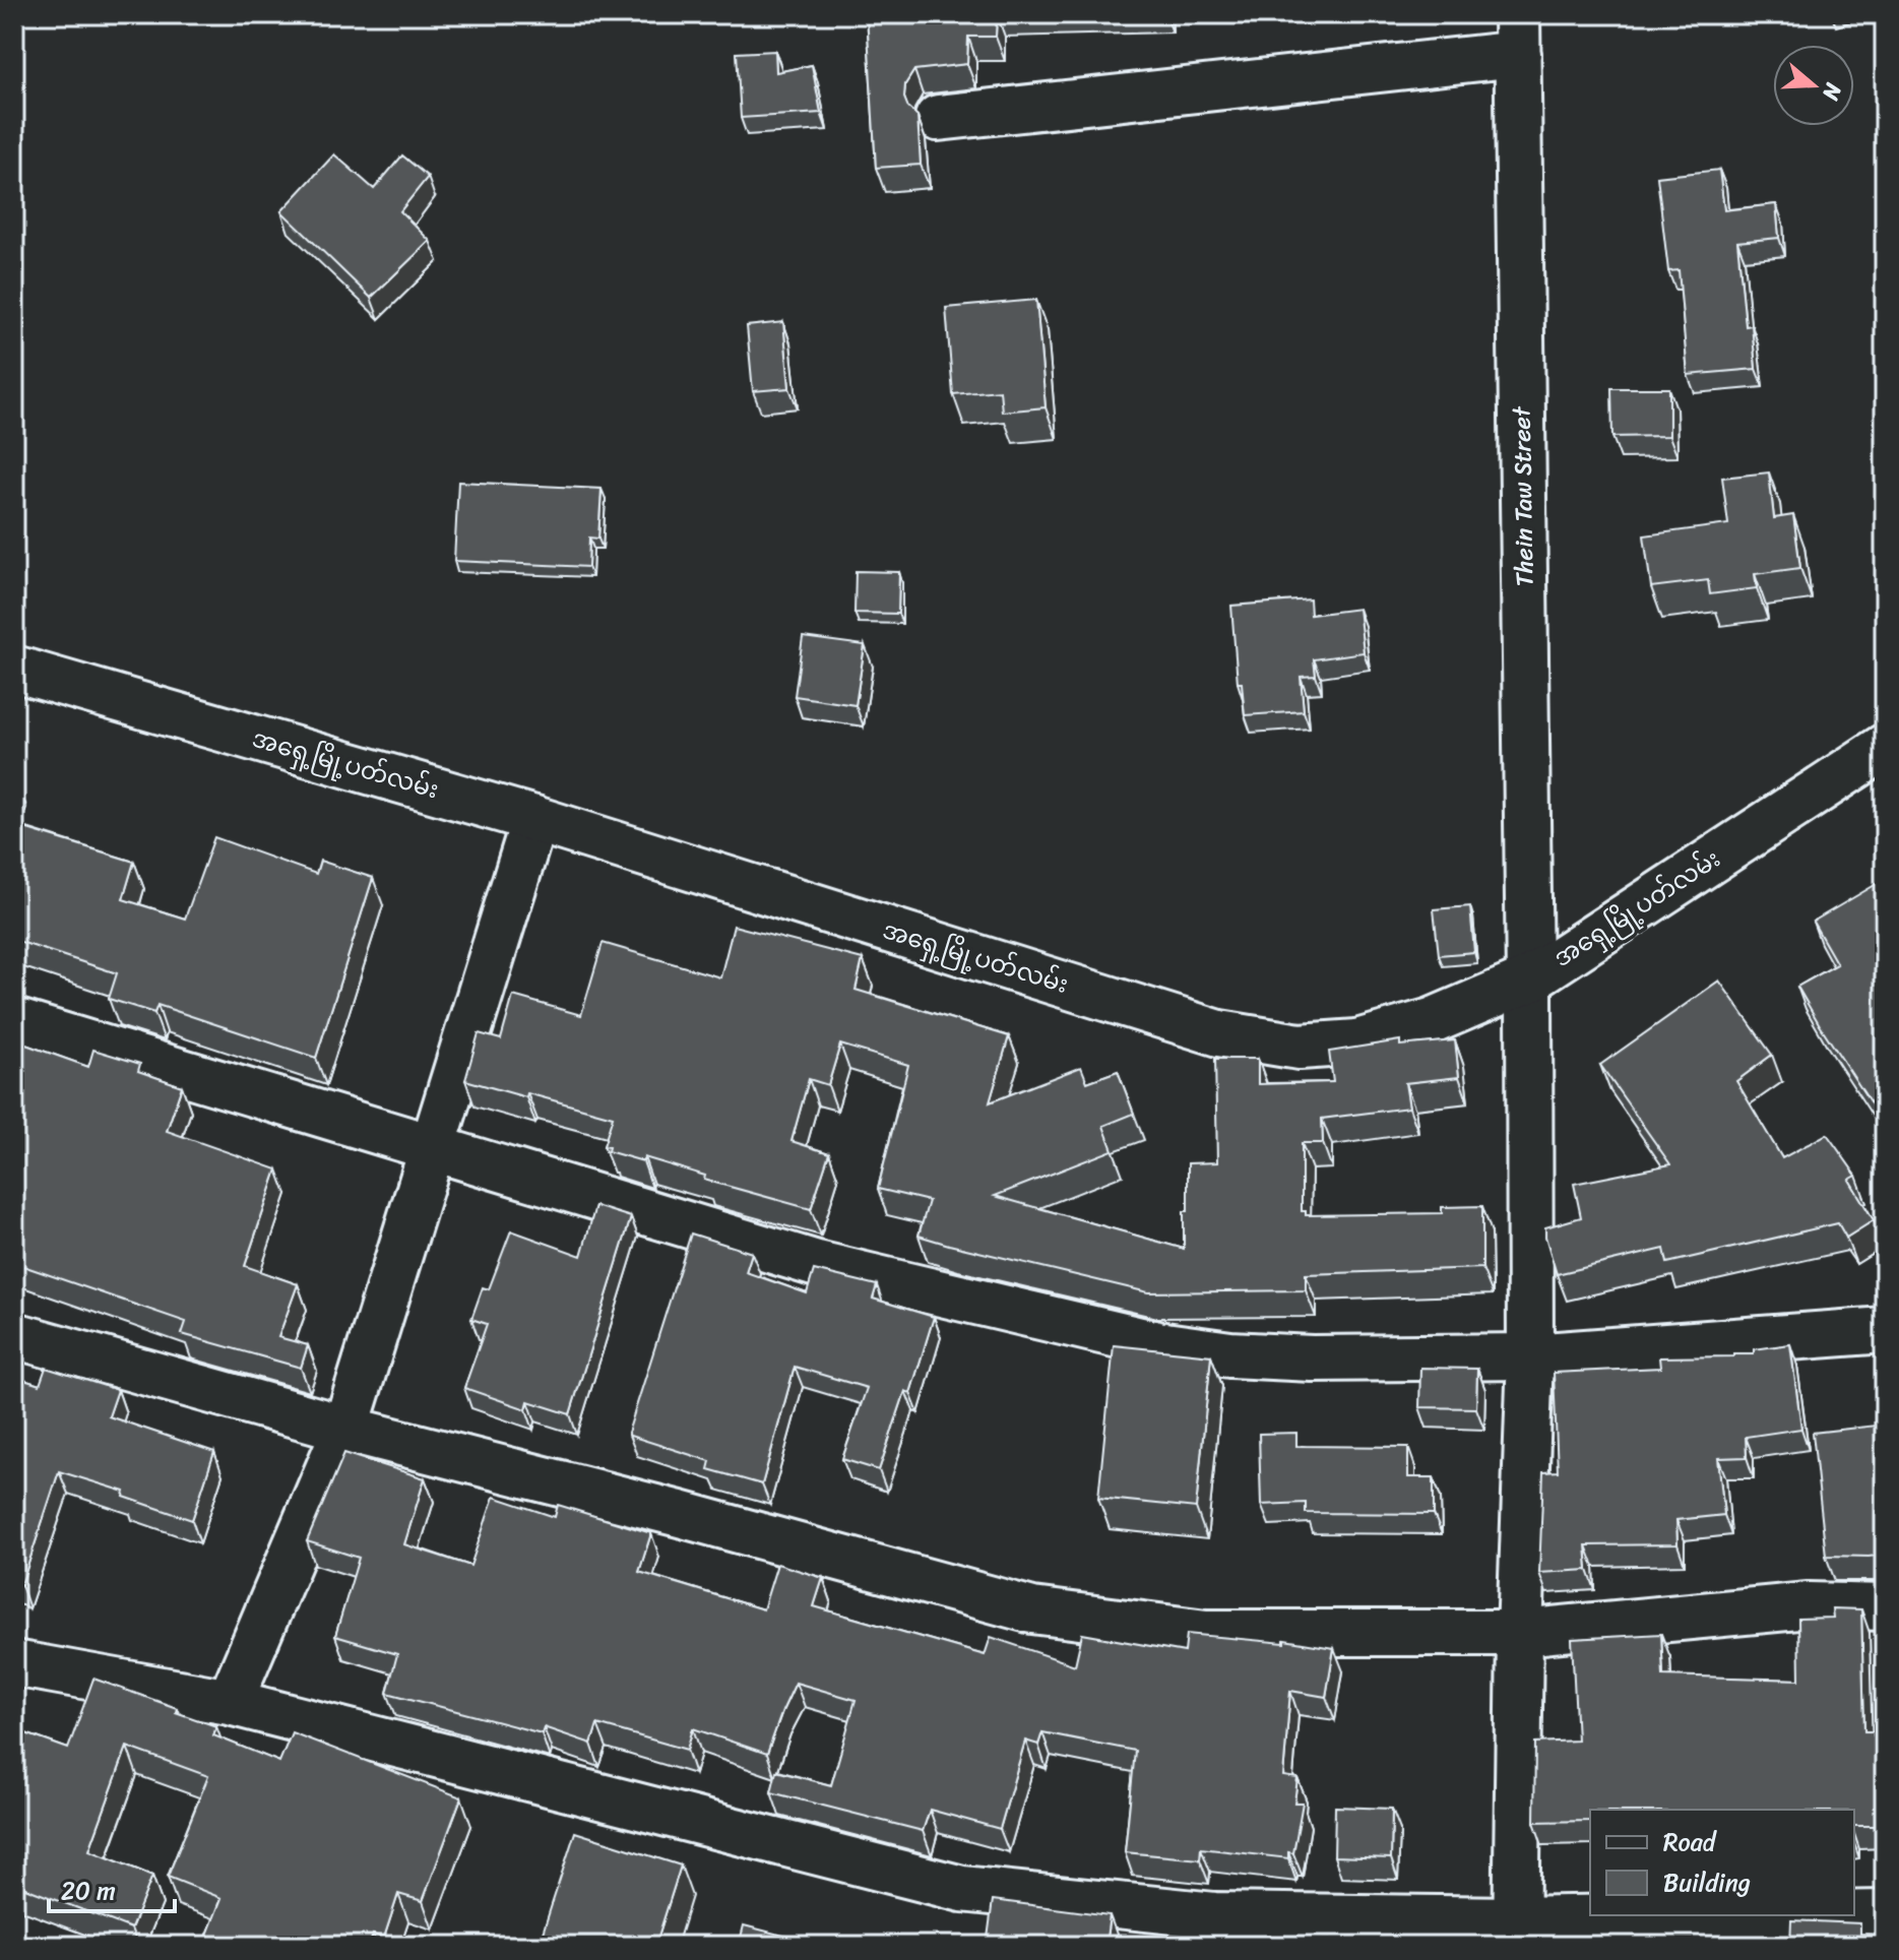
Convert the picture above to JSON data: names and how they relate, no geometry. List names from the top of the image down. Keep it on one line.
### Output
{"streets":{"street":["Thein Taw Street","အရှေ့မြို့ပတ်လမ်း"]},"crossings":[["Thein Taw Street","အရှေ့မြို့ပတ်လမ်း"]],"legend":["Road","Building"],"scale_bar":"20 m","north":"right"}
